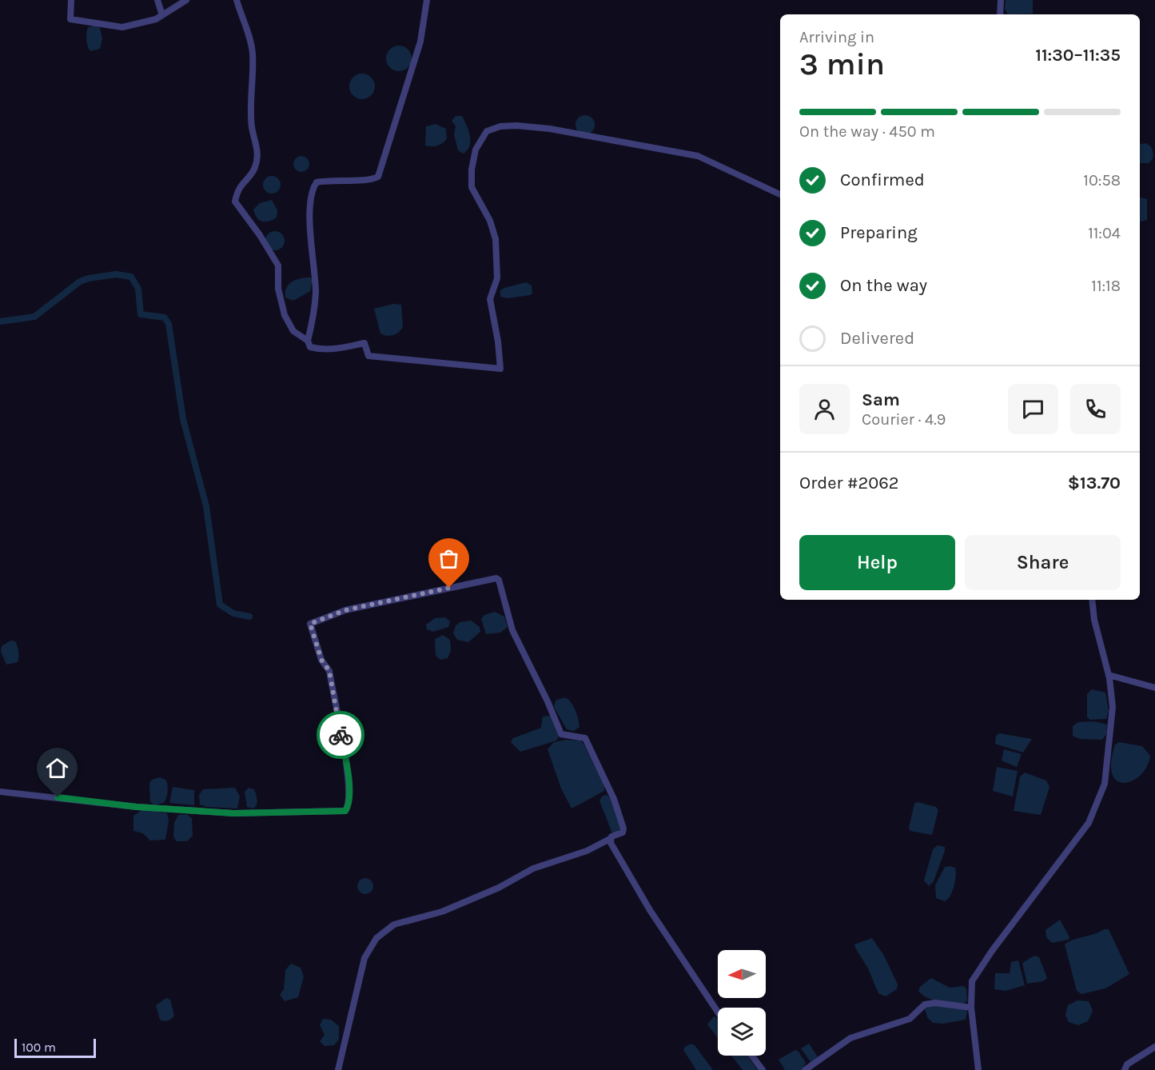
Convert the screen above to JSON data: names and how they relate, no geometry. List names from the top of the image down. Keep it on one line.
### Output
{"scale_bar":"100 m","north":"left","page":{"heading":["3 min","Arriving in","11:30–11:35"],"panel":["Sam","Courier · 4.9","Order #2062","$13.70"],"bar":"On the way · 450 m","list":[["Confirmed","10:58"],["Preparing","11:04"],["On the way","11:18"],"Delivered"],"buttons":["Help","Share"],"scale":"100 m"}}
